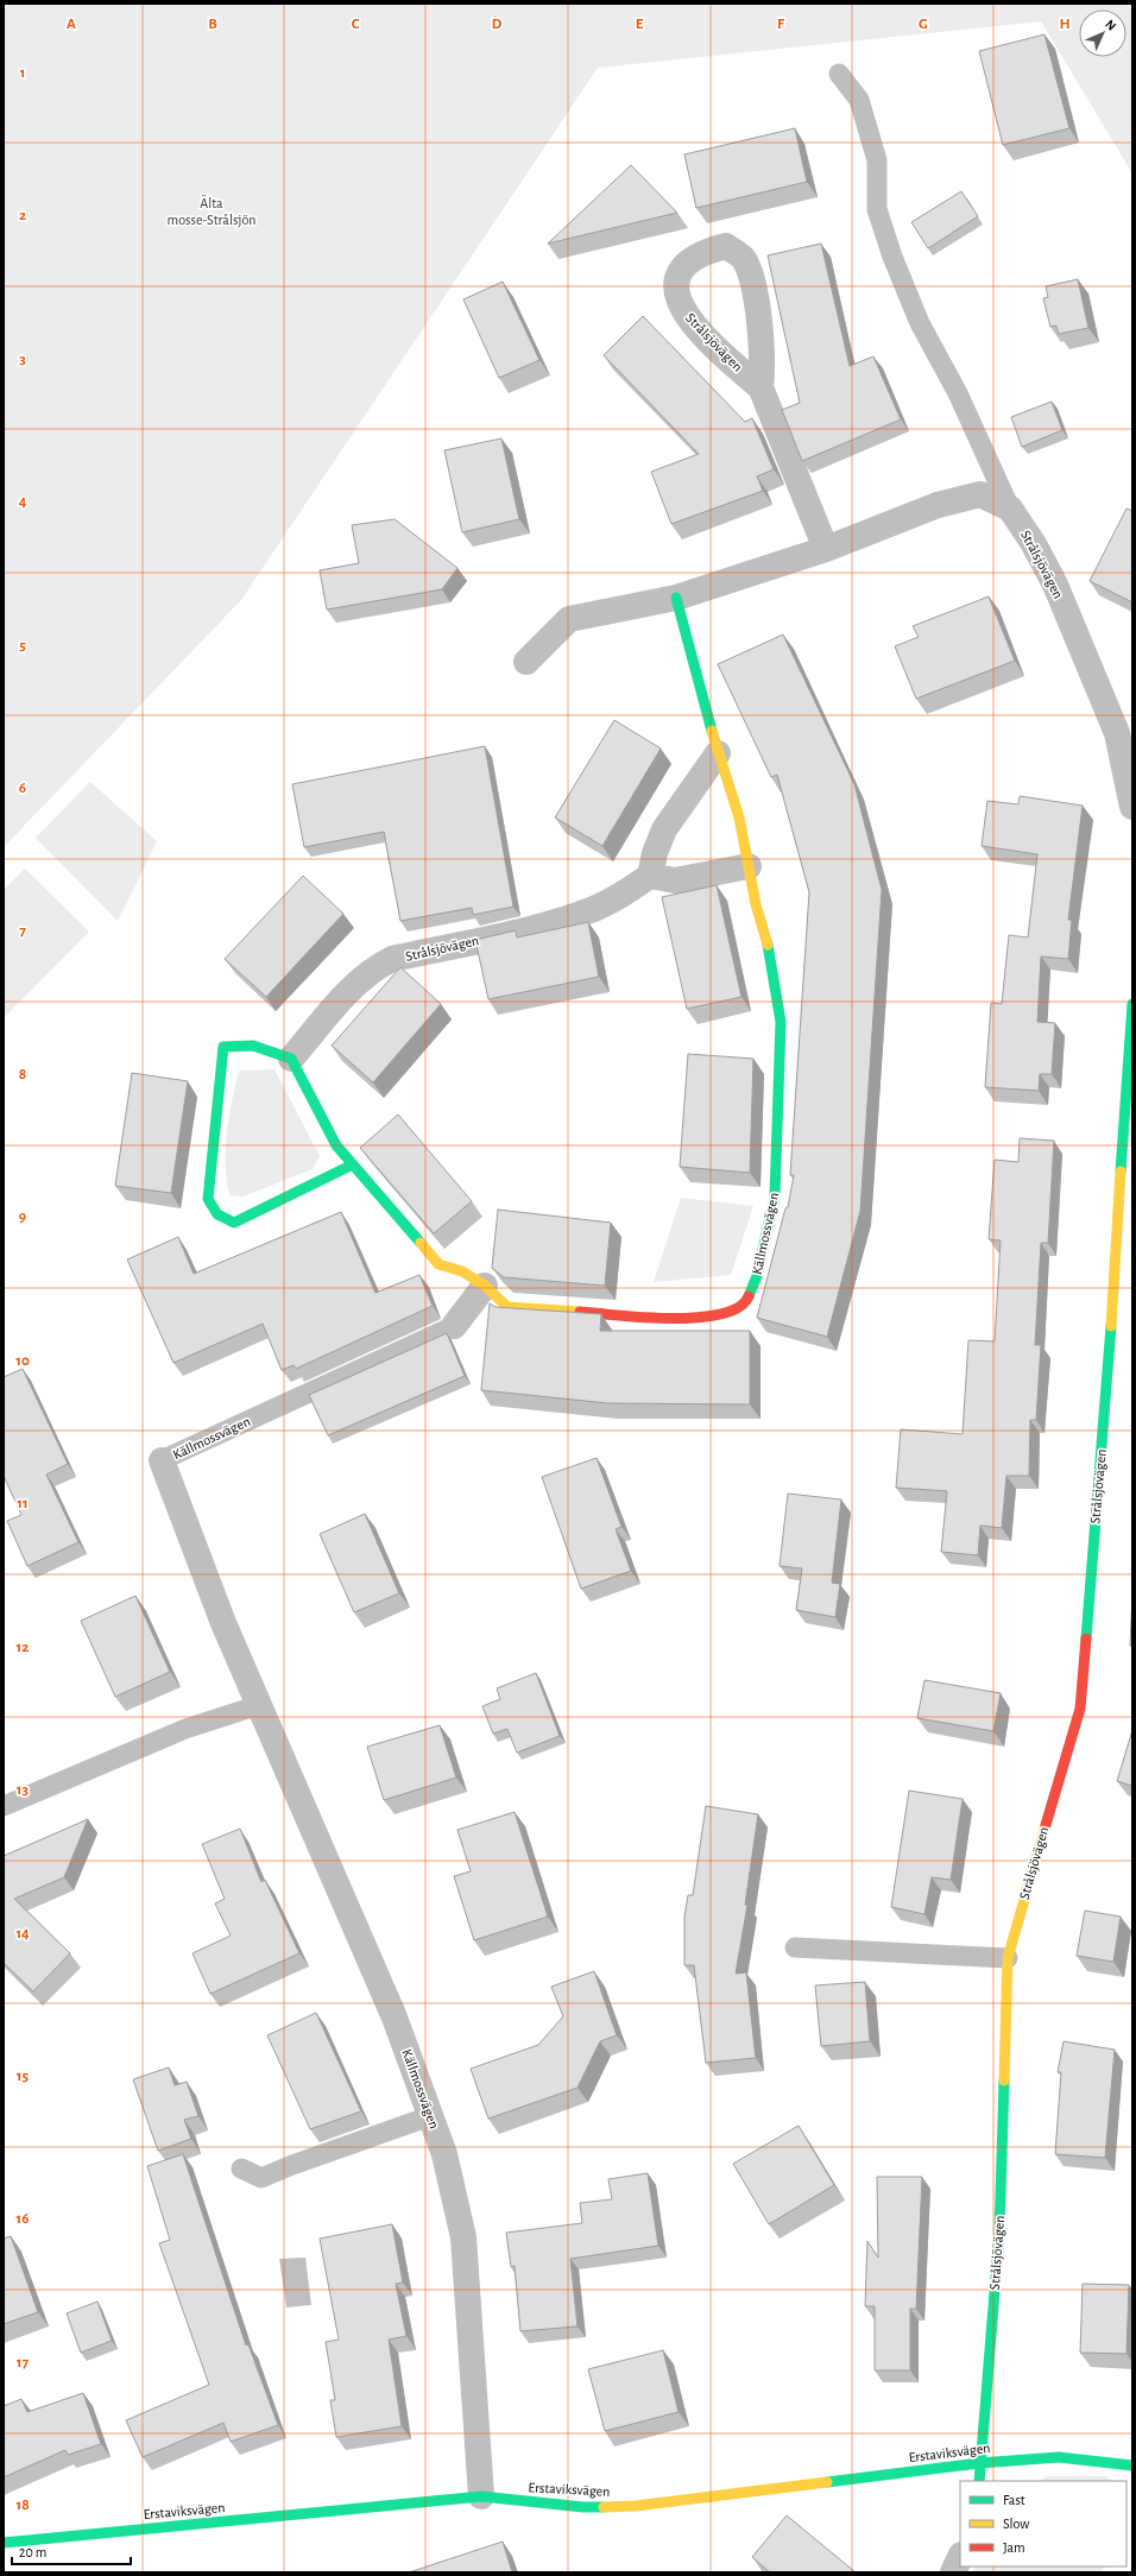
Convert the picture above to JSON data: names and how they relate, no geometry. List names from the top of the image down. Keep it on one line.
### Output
{"streets":{"street":["Strålsjövägen","Källmossvägen","Erstaviksvägen"]},"crossings":[["Strålsjövägen","Källmossvägen"],["Strålsjövägen","Erstaviksvägen"],["Källmossvägen","Erstaviksvägen"]],"parks":["Älta mosse-Strålsjön"],"legend":["Fast","Slow","Jam"],"scale_bar":"20 m","north":"top right","grid":{"columns":["A","B","C","D","E","F","G","H"],"rows":["1","2","3","4","5","6","7","8","9","10","11","12","13","14","15","16","17","18"]}}
